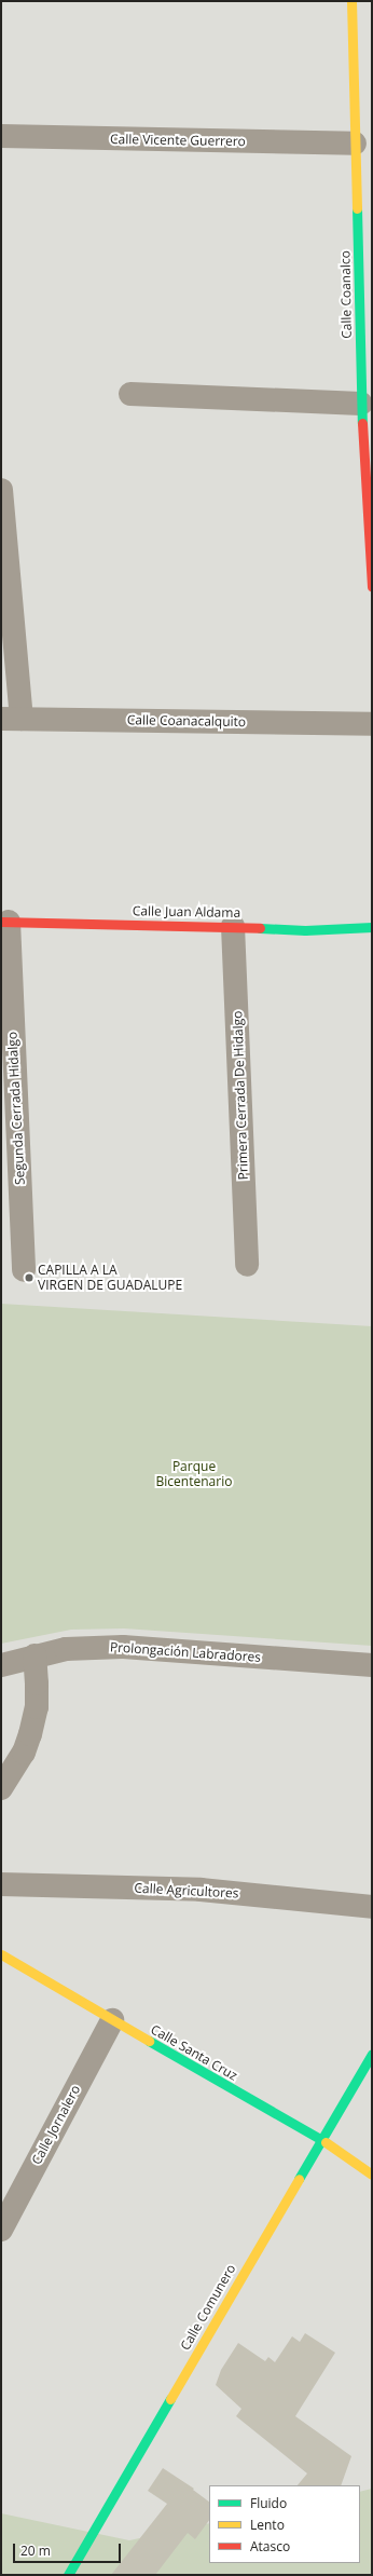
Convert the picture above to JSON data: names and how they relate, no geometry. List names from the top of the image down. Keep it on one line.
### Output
{"streets":{"street":["Calle Vicente Guerrero","Calle Coanalco","Calle Coanacalquito","Calle Juan Aldama","Primera Cerrada De Hidalgo","Segunda Cerrada Hidalgo","Prolongación Labradores","Calle Agricultores","Calle Santa Cruz","Calle Jornalero","Calle Comunero"]},"crossings":[["Calle Vicente Guerrero","Calle Coanalco"],["Calle Juan Aldama","Primera Cerrada De Hidalgo"],["Calle Juan Aldama","Segunda Cerrada Hidalgo"],["Calle Santa Cruz","Calle Jornalero"],["Calle Santa Cruz","Calle Comunero"]],"parks":["Parque Bicentenario"],"places":["CAPILLA A LA VIRGEN DE GUADALUPE"],"legend":["Fluido","Lento","Atasco"],"scale_bar":"20 m"}
